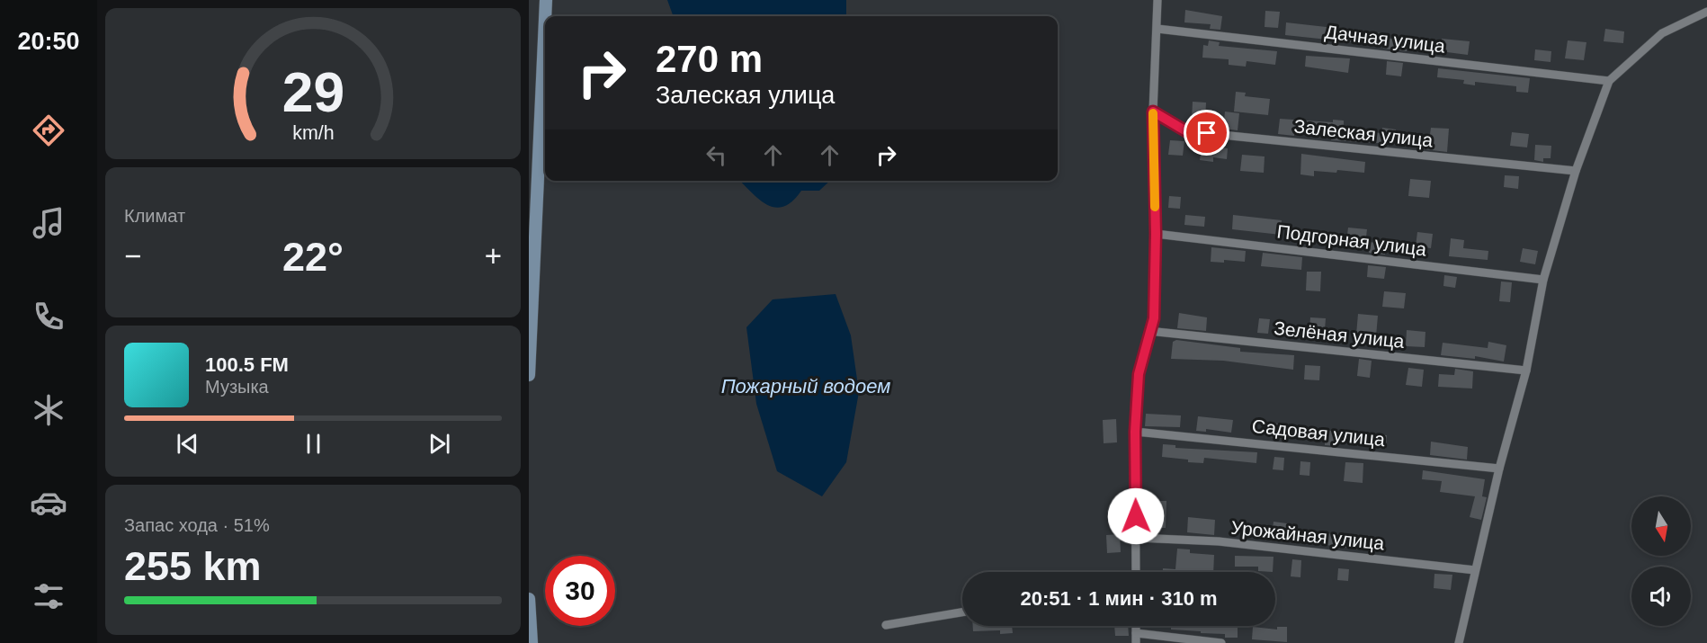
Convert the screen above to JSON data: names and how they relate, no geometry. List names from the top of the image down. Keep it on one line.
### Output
{"streets":{"street":["Дачная улица","Залеская улица","Подгорная улица","Зелёная улица","Садовая улица","Урожайная улица"]},"water":["Пожарный водоем"],"north":"bottom","page":{"tabs":"20:50","turn":["270 m","Залеская улица"],"tile":["Климат",["Запас хода · 51%","255 km"]],"heat":["−","22°","+"],"song":["100.5 FM","Музыка"],"limit":"30","trip":"20:51 · 1 мин · 310 m","gauge":["29","km/h"]}}
